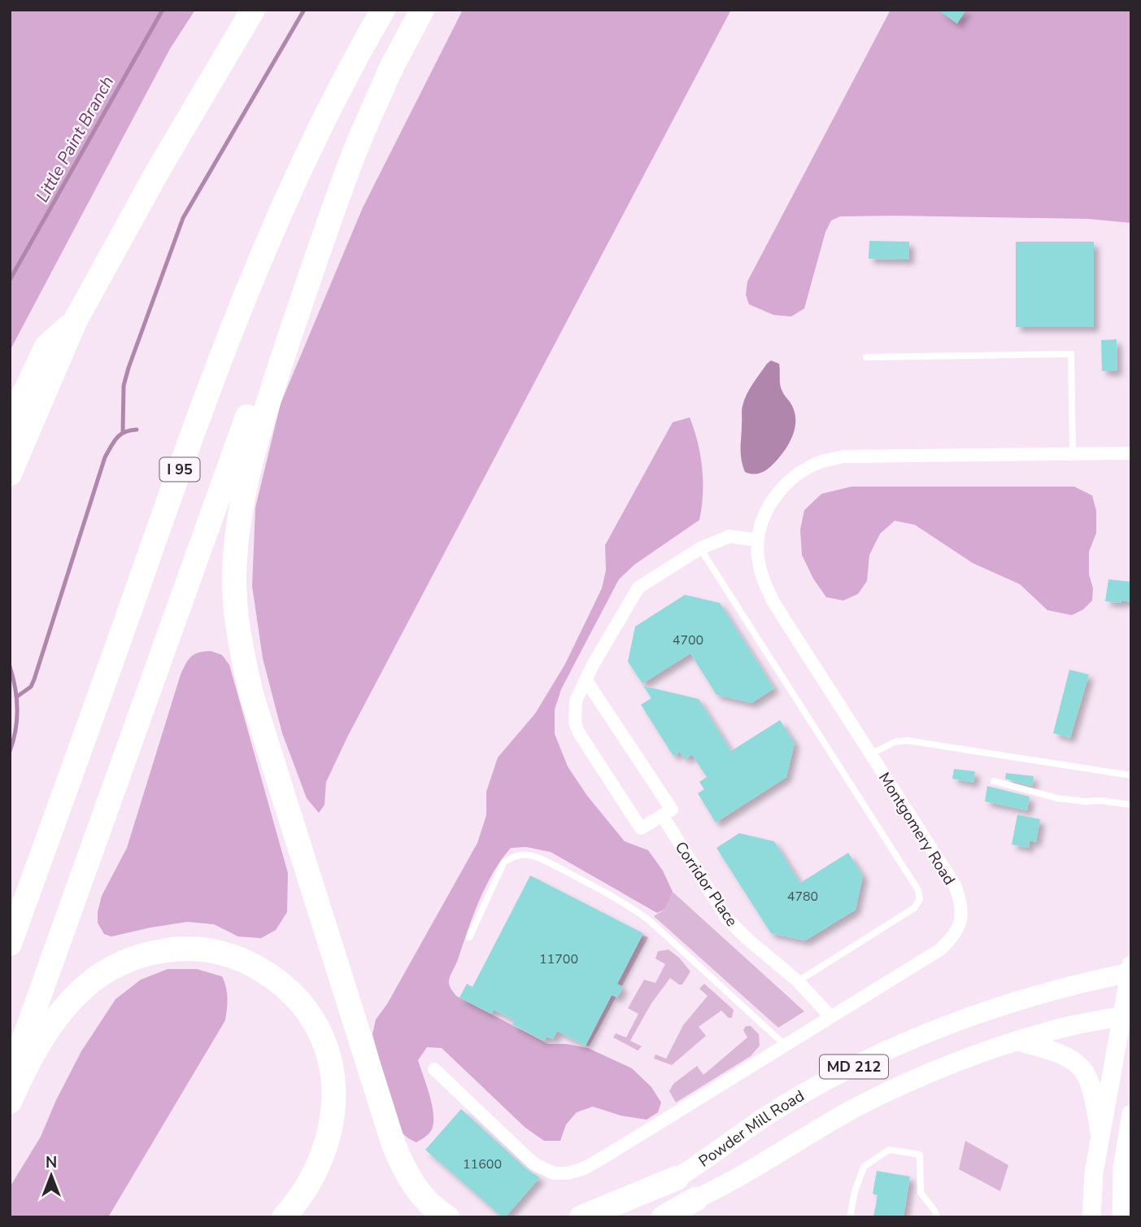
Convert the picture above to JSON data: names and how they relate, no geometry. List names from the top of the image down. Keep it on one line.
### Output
{"streets":{"highway":["I 95"],"main road":["MD 212","Powder Mill Road"],"street":["Montgomery Road","Corridor Place"]},"crossings":[["Montgomery Road","Corridor Place"]],"water":["Little Paint Branch"],"house_numbers":["4700","4780","11700","11600"],"north":"top"}
